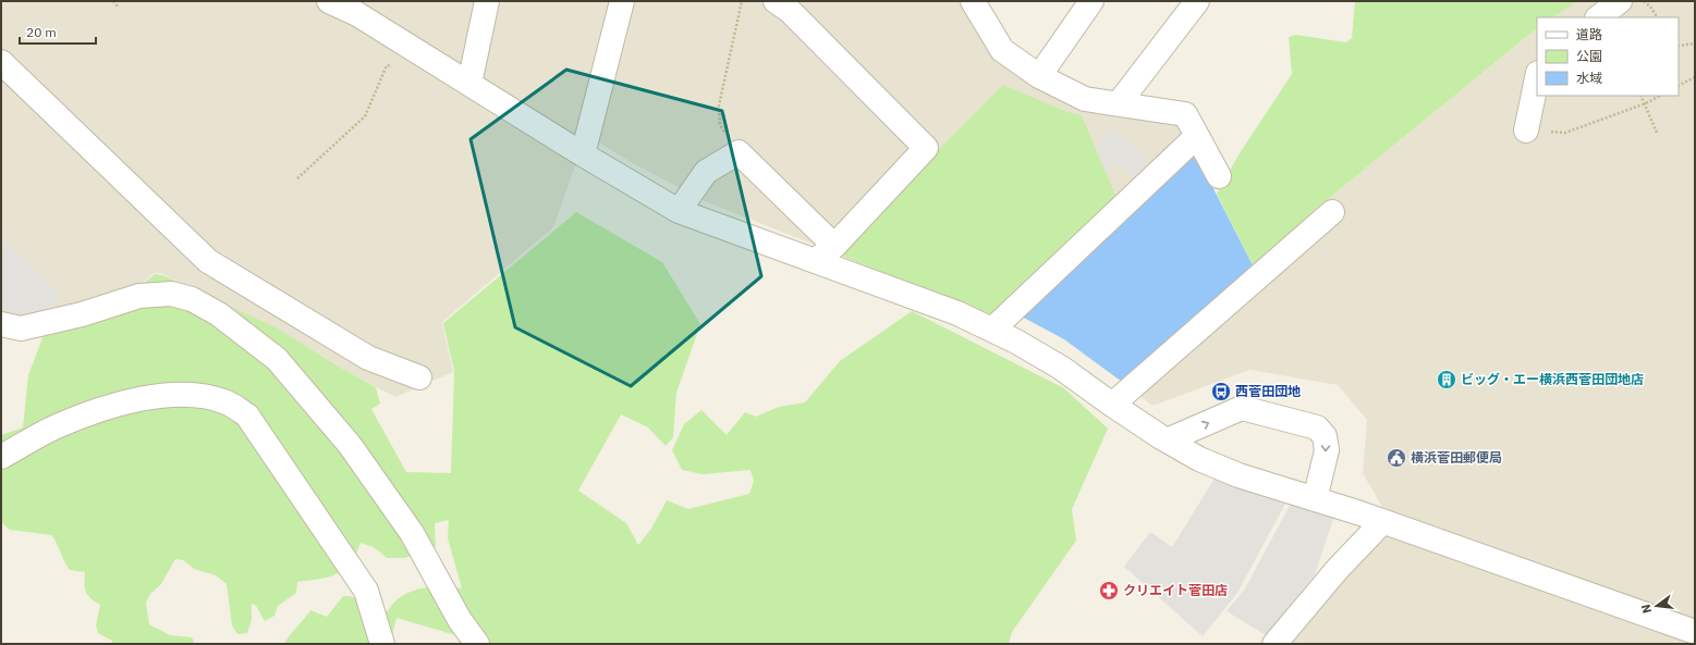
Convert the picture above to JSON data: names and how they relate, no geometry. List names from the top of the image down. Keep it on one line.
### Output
{"places":{"building":["ビッグ・エー横浜西菅田団地店"],"bus stop":["西菅田団地"],"public building":["横浜菅田郵便局"],"pharmacy":["クリエイト菅田店"]},"legend":["道路","公園","水域"],"scale_bar":"20 m","north":"left"}
